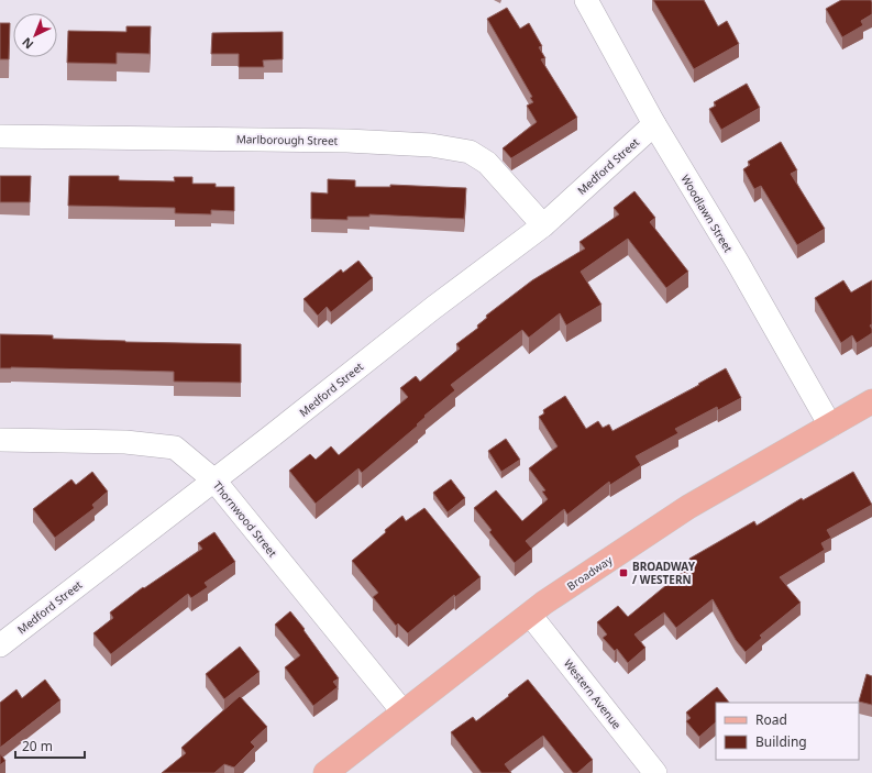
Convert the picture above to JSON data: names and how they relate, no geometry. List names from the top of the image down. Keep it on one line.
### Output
{"streets":{"main road":["Broadway"],"street":["Marlborough Street","Medford Street","Woodlawn Street","Thornwood Street","Western Avenue"]},"crossings":[["Marlborough Street","Medford Street"],["Medford Street","Woodlawn Street"],["Medford Street","Thornwood Street"],["Woodlawn Street","Broadway"],["Thornwood Street","Broadway"],["Broadway","Western Avenue"]],"places":{"transit":["BROADWAY / WESTERN"]},"legend":["Road","Building"],"scale_bar":"20 m","north":"bottom left"}
